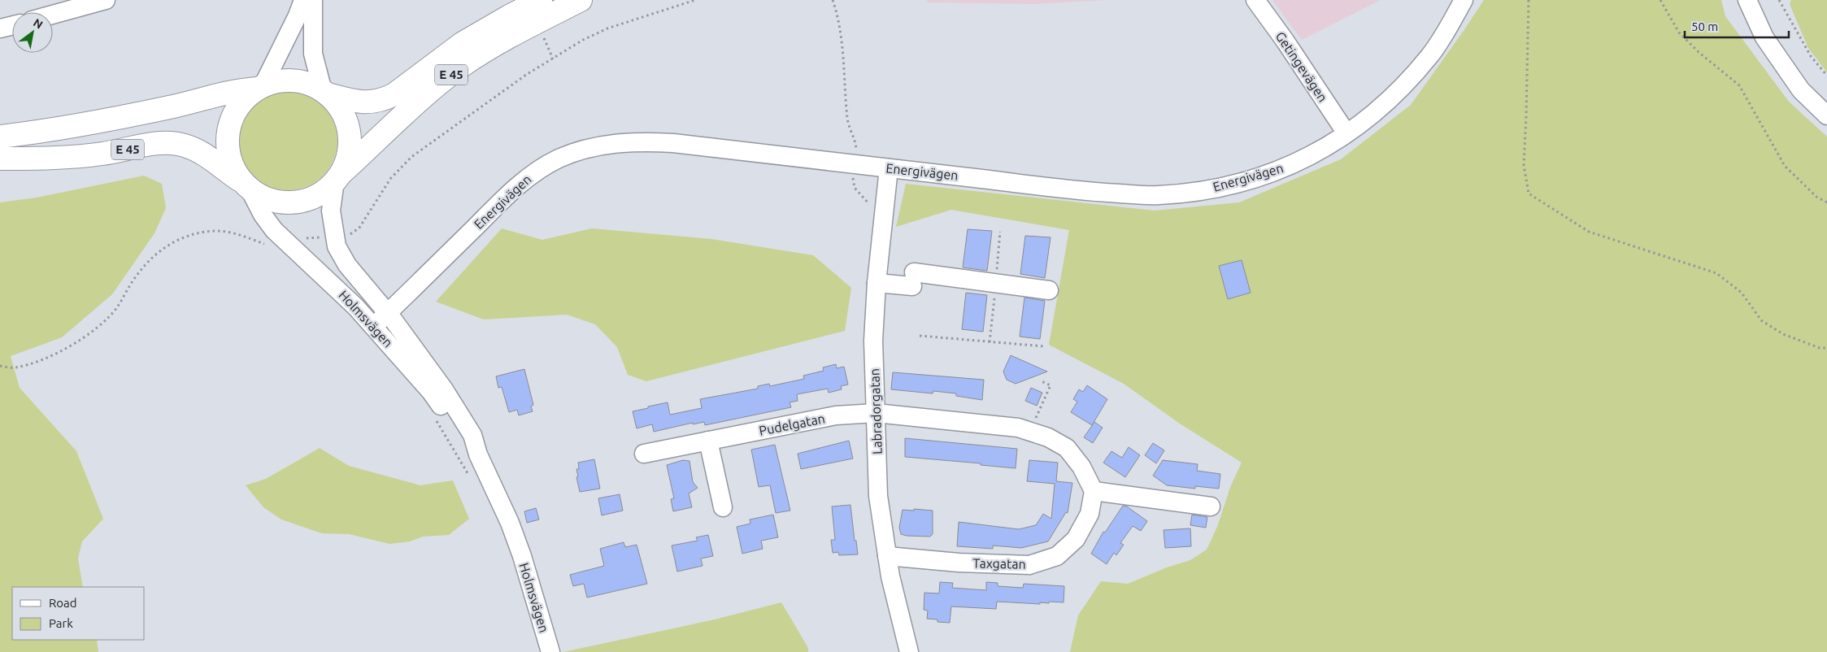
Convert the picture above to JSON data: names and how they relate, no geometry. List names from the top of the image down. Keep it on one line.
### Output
{"streets":{"highway":["E 45"],"street":["Getingevägen","Energivägen","Holmsvägen","Labradorgatan","Pudelgatan","Taxgatan"]},"crossings":[["Getingevägen","Energivägen"],["E 45","Holmsvägen"],["Energivägen","Holmsvägen"],["Energivägen","Labradorgatan"],["Labradorgatan","Pudelgatan"],["Labradorgatan","Taxgatan"]],"legend":["Road","Park"],"scale_bar":"50 m","north":"top right"}
